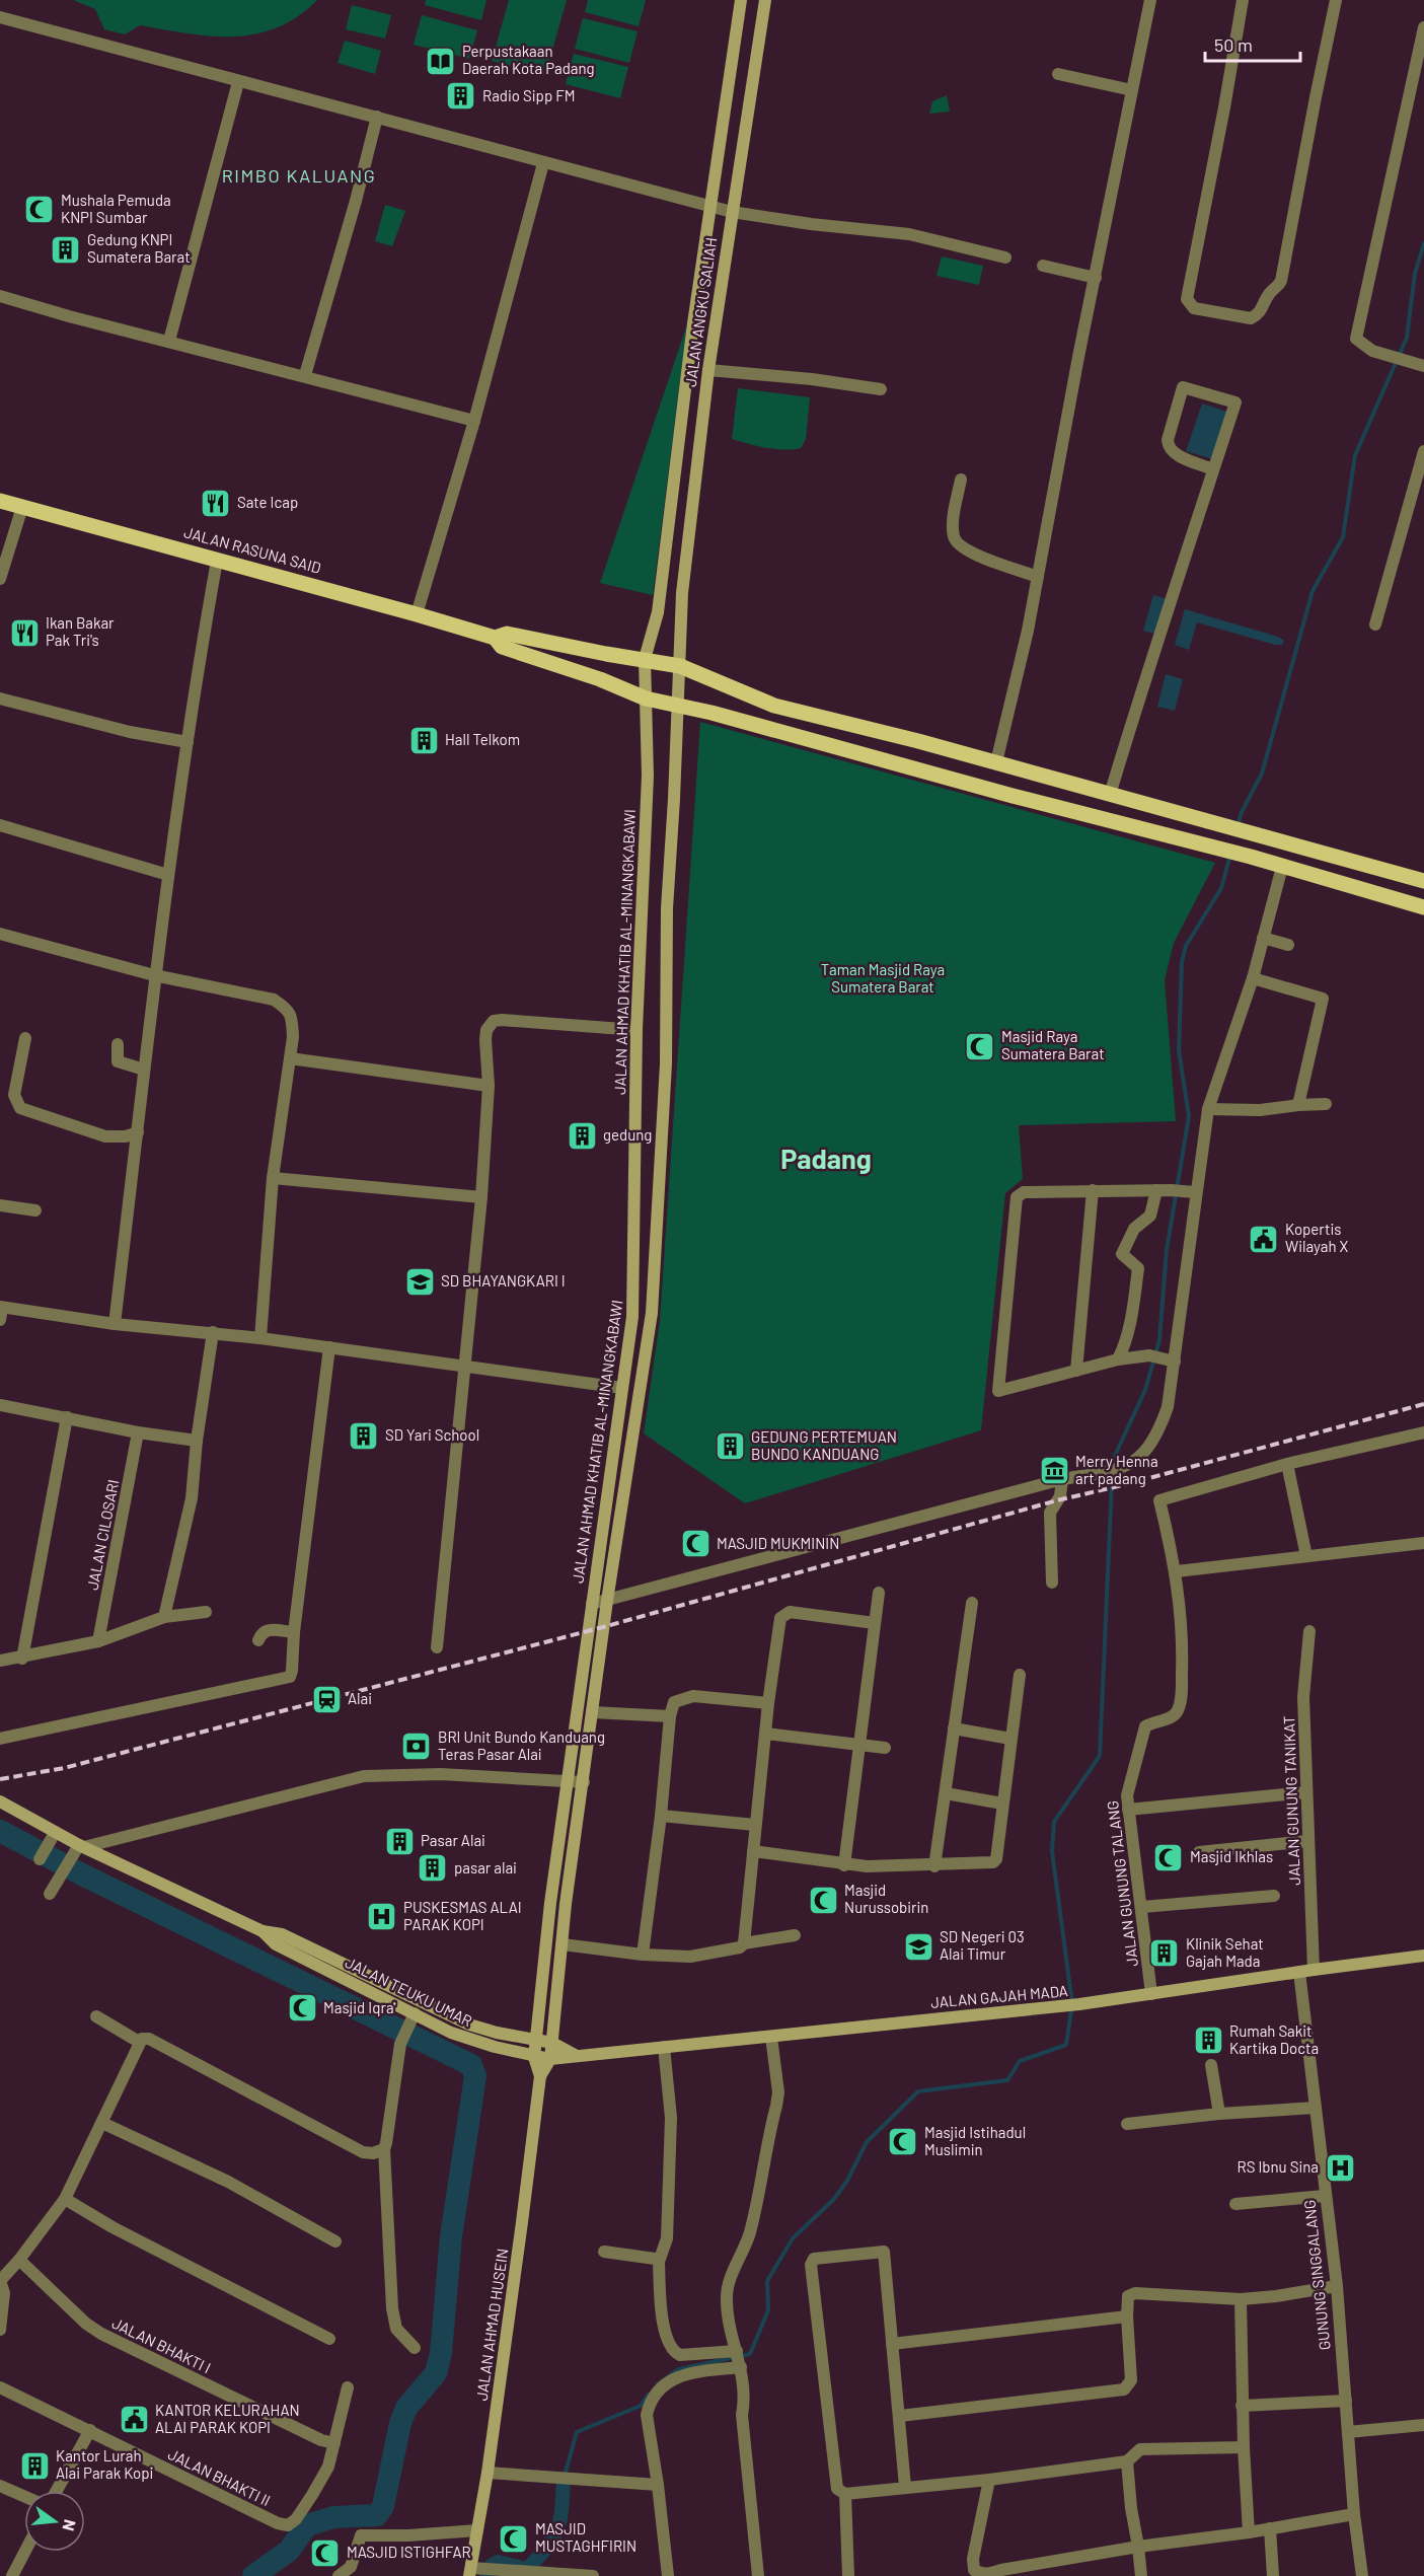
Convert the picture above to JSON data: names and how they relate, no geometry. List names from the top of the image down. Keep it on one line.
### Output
{"streets":{"main road":["JALAN ANGKU SALIAH","JALAN RASUNA SAID","JALAN AHMAD KHATIB AL-MINANGKABAWI","JALAN TEUKU UMAR","JALAN GAJAH MADA","JALAN AHMAD HUSEIN"],"street":["JALAN CILOSARI","JALAN GUNUNG TANIKAT","JALAN GUNUNG TALANG","GUNUNG SINGGALANG","JALAN BHAKTI I","JALAN BHAKTI II"]},"crossings":[["JALAN ANGKU SALIAH","JALAN AHMAD KHATIB AL-MINANGKABAWI"],["JALAN AHMAD KHATIB AL-MINANGKABAWI","JALAN TEUKU UMAR"],["JALAN AHMAD KHATIB AL-MINANGKABAWI","JALAN GAJAH MADA"],["JALAN GUNUNG TANIKAT","JALAN GAJAH MADA"],["JALAN GUNUNG TALANG","JALAN GAJAH MADA"],["JALAN TEUKU UMAR","JALAN GAJAH MADA"],["JALAN GAJAH MADA","GUNUNG SINGGALANG"],["JALAN BHAKTI I","JALAN BHAKTI II"]],"districts":["RIMBO KALUANG","Padang"],"parks":["Taman Masjid Raya Sumatera Barat"],"places":{"library":["Perpustakaan Daerah Kota Padang"],"building":["Radio Sipp FM","Gedung KNPI Sumatera Barat","Hall Telkom","gedung","SD Yari School","GEDUNG PERTEMUAN BUNDO KANDUANG","Pasar Alai","pasar alai","Klinik Sehat Gajah Mada","Rumah Sakit Kartika Docta","Kantor Lurah Alai Parak Kopi"],"mosque":["Mushala Pemuda KNPI Sumbar","Masjid Raya Sumatera Barat","MASJID MUKMININ","Masjid Ikhlas","Masjid Nurussobirin","Masjid Iqra'","Masjid Istihadul Muslimin","MASJID MUSTAGHFIRIN","MASJID ISTIGHFAR"],"restaurant":["Sate Icap","Ikan Bakar Pak Tri's"],"public building":["Kopertis Wilayah X","KANTOR KELURAHAN ALAI PARAK KOPI"],"school or university":["SD BHAYANGKARI I","SD Negeri 03 Alai Timur"],"museum":["Merry Henna art padang"],"station":["Alai"],"bank":["BRI Unit Bundo Kanduang Teras Pasar Alai"],"hospital":["PUSKESMAS ALAI PARAK KOPI","RS Ibnu Sina"]},"scale_bar":"50 m","north":"right"}
